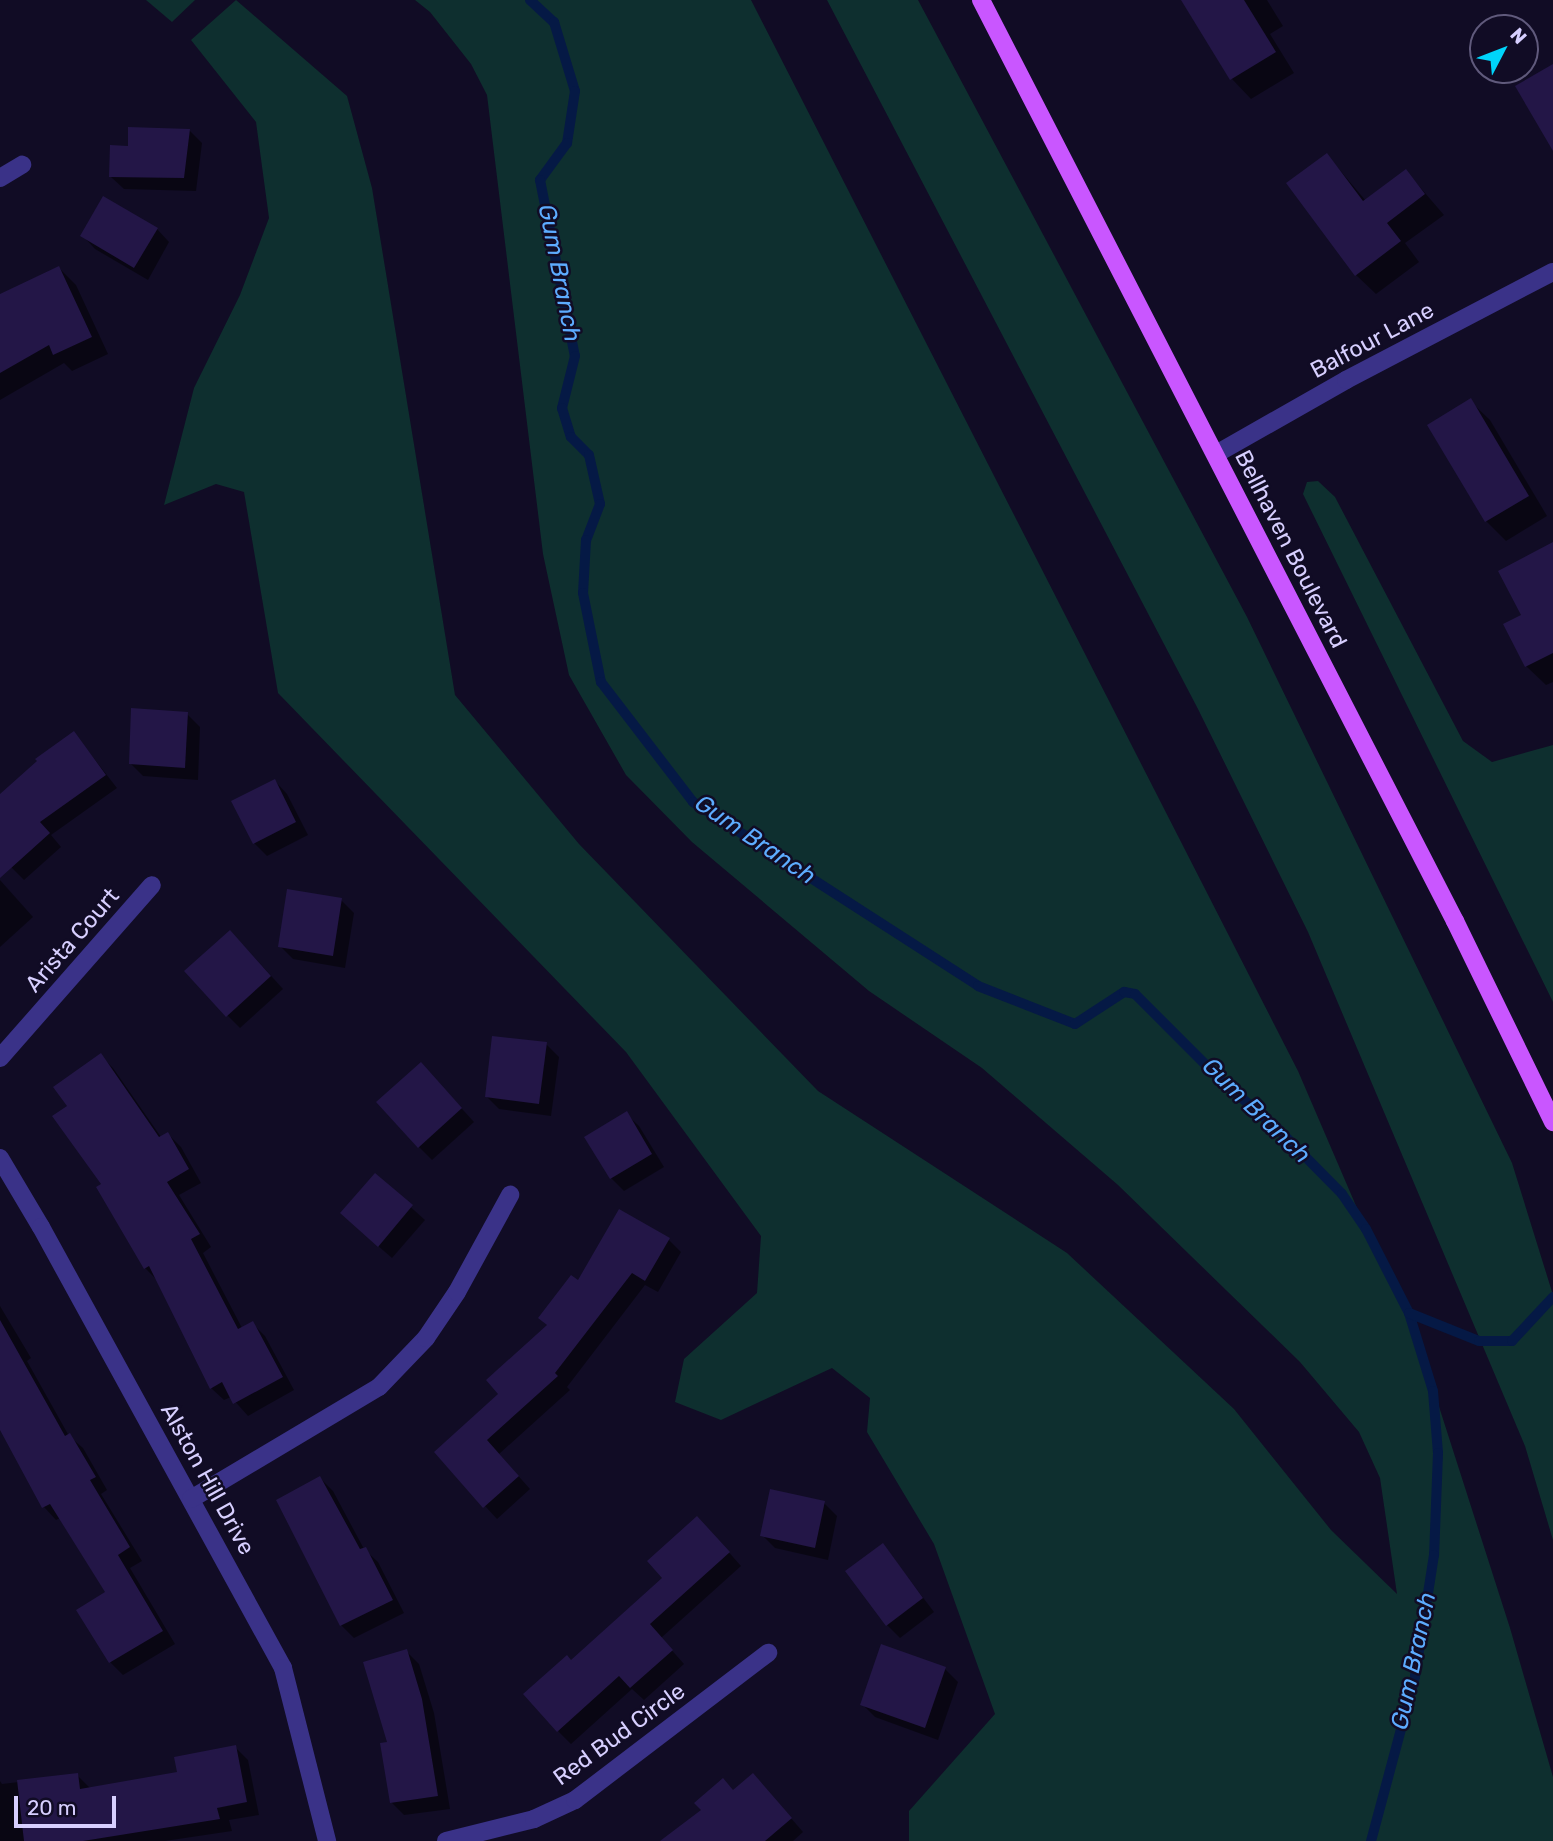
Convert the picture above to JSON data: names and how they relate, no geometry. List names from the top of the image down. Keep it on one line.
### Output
{"streets":{"main road":["Bellhaven Boulevard"],"street":["Balfour Lane","Arista Court","Alston Hill Drive","Red Bud Circle"]},"crossings":[["Balfour Lane","Bellhaven Boulevard"]],"water":["Gum Branch"],"scale_bar":"20 m","north":"top right"}
